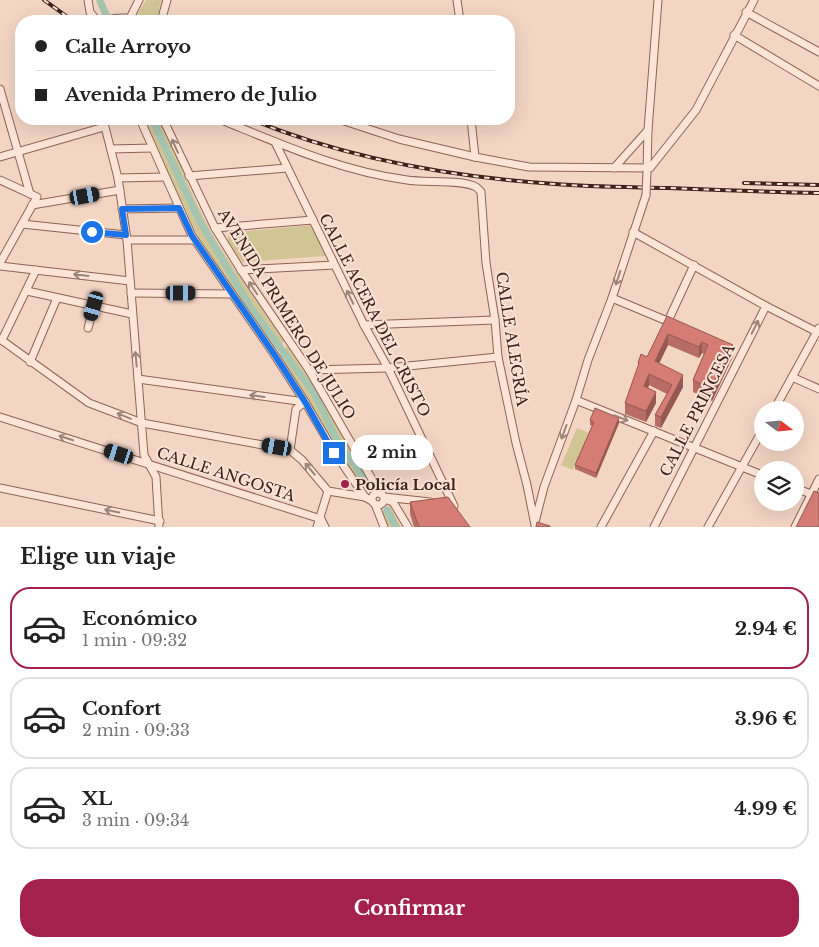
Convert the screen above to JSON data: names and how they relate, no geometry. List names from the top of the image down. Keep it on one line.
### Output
{"streets":{"street":["AVENIDA PRIMERO DE JULIO","CALLE ACERA DEL CRISTO","CALLE ALEGRÍA","CALLE PRINCESA","CALLE ANGOSTA"]},"crossings":[["CALLE ACERA DEL CRISTO","CALLE ALEGRÍA"]],"places":["Policía Local"],"north":"right","page":{"banner":["Calle Arroyo","Avenida Primero de Julio"],"bubble":"2 min","heading":"Elige un viaje","list":[{"name":"Económico","note":"1 min · 09:32","value":"2.94 €"},{"name":"Confort","note":"2 min · 09:33","value":"3.96 €"},{"name":"XL","note":"3 min · 09:34","value":"4.99 €"}],"buttons":"Confirmar"}}
